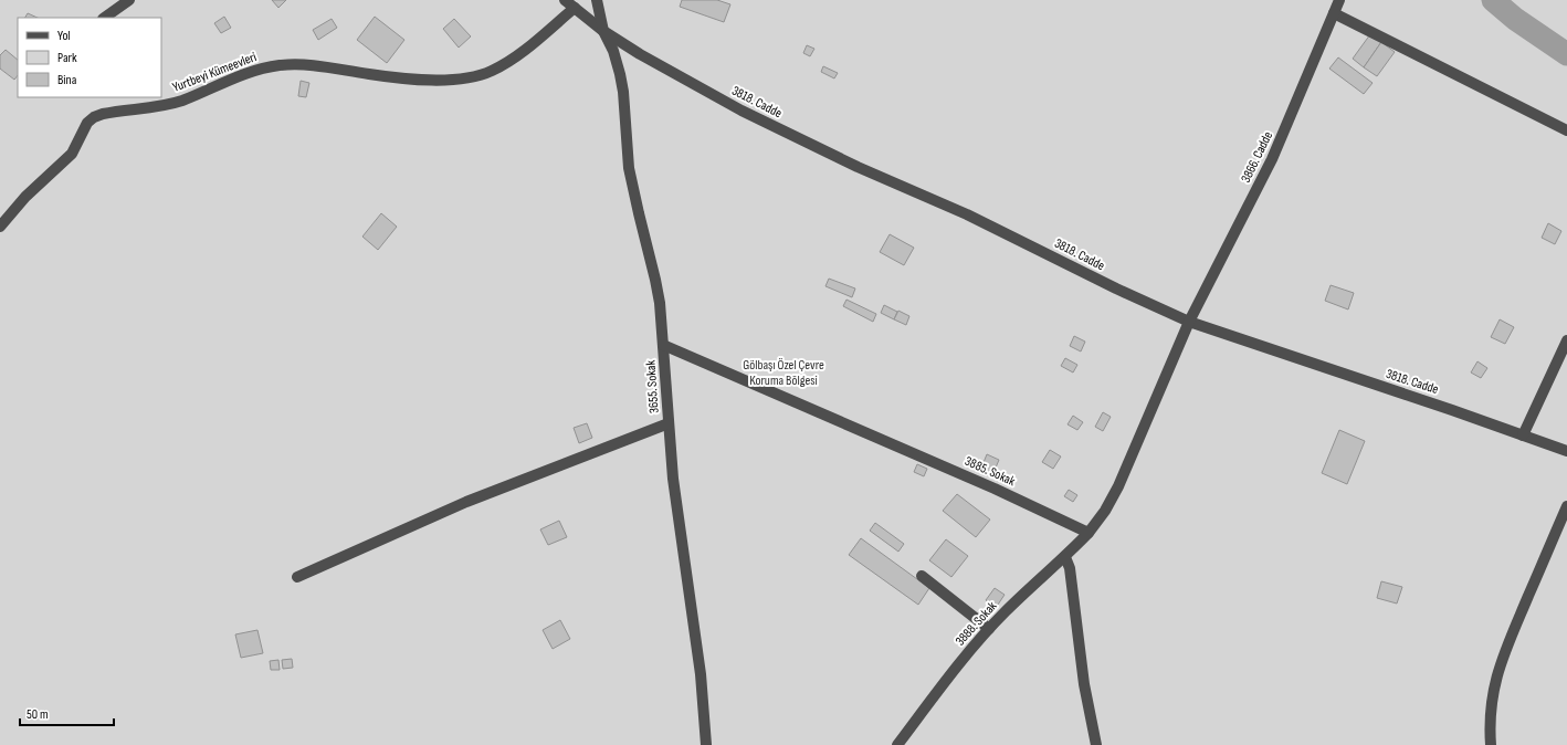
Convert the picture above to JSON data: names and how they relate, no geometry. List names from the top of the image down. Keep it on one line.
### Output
{"streets":{"street":["Yurtbeyi Kümeevleri","3818. Cadde","3866. Cadde","3655. Sokak","3885. Sokak","3888. Sokak"]},"crossings":[["3818. Cadde","3866. Cadde"],["3818. Cadde","3655. Sokak"],["3655. Sokak","3885. Sokak"],["3885. Sokak","3888. Sokak"]],"parks":["Gölbaşı Özel Çevre Koruma Bölgesi"],"legend":["Yol","Park","Bina"],"scale_bar":"50 m"}
